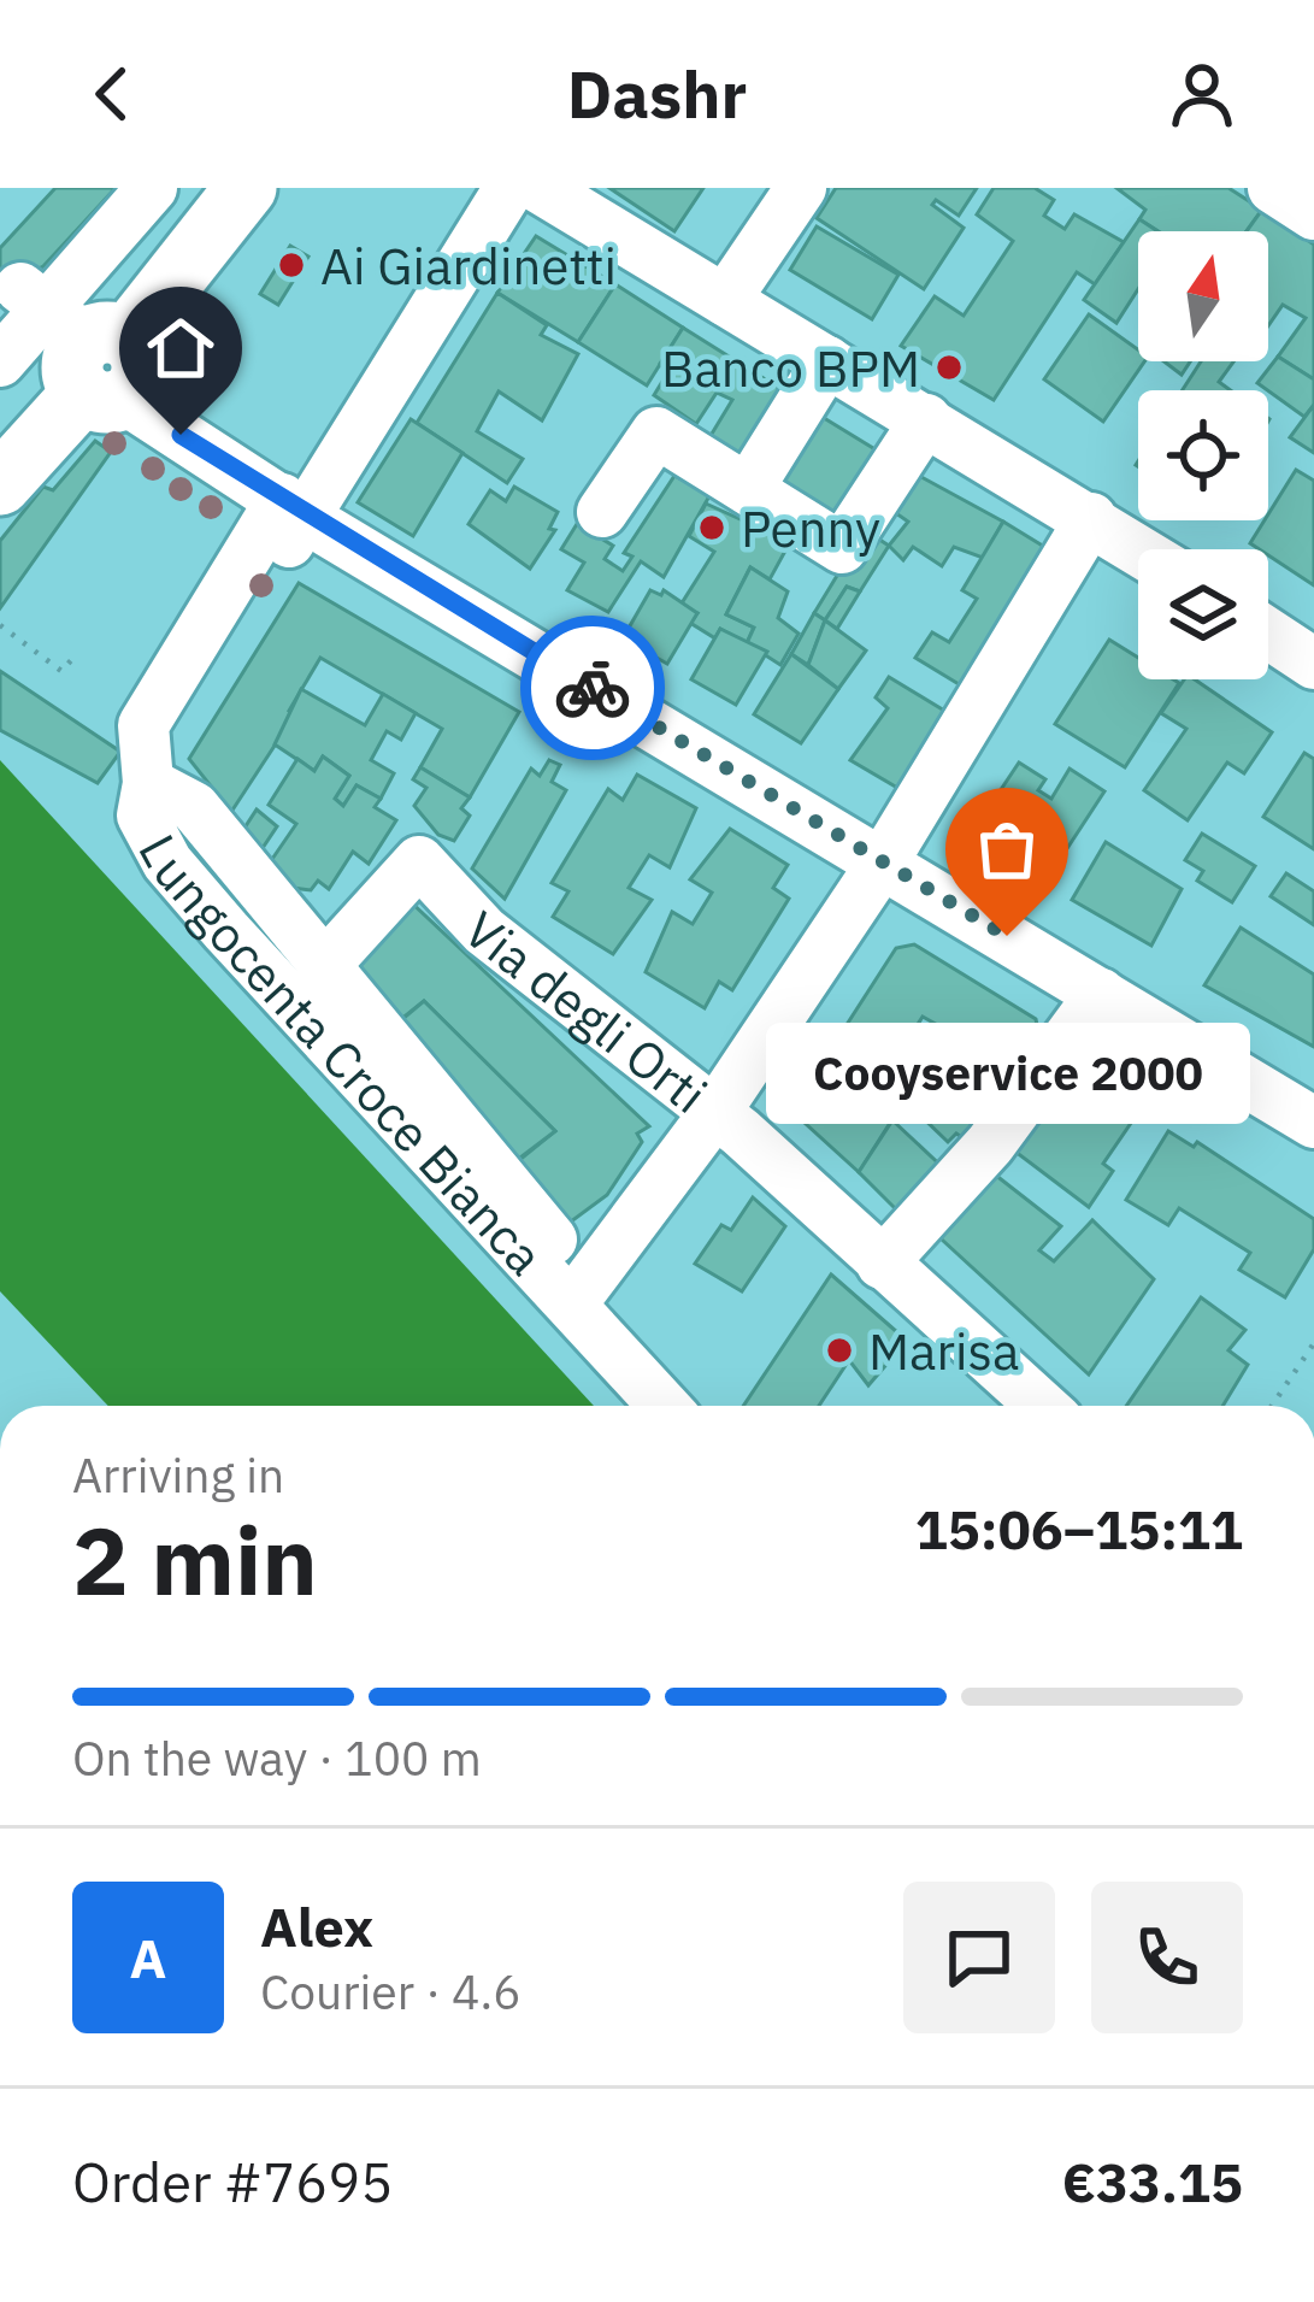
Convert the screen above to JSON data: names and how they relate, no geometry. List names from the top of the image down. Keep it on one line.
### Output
{"streets":{"street":["Via degli Orti","Lungocenta Croce Bianca"]},"crossings":[["Via degli Orti","Lungocenta Croce Bianca"]],"places":["Ai Giardinetti","Banco BPM","Penny","Cooyservice 2000","Marisa"],"north":"top","page":{"header":"Dashr","bubble":"Cooyservice 2000","heading":["2 min","Arriving in","15:06–15:11"],"panel":["Alex","Courier · 4.6","Order #7695","€33.15"],"bar":"On the way · 100 m","round":"A"}}
